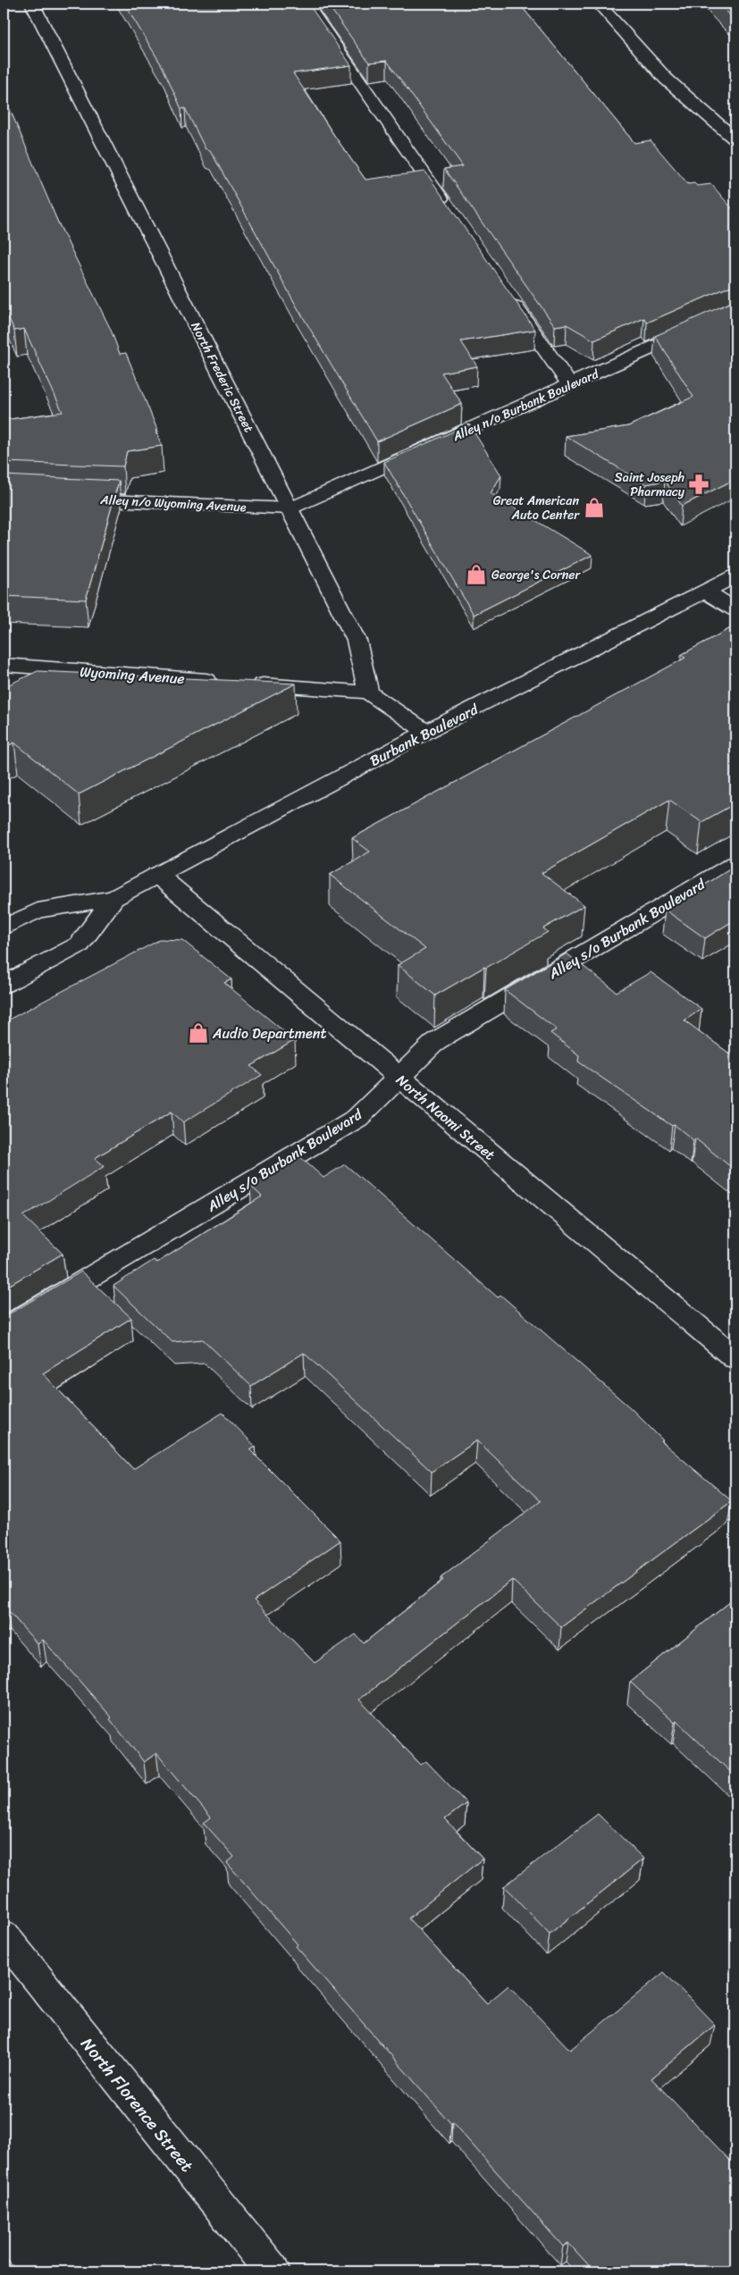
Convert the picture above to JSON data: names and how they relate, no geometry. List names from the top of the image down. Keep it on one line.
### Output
{"streets":{"street":["North Frederic Street","Alley n/o Burbank Boulevard","Alley n/o Wyoming Avenue","Wyoming Avenue","Burbank Boulevard","Alley s/o Burbank Boulevard","North Naomi Street","North Florence Street"]},"crossings":[["North Frederic Street","Alley n/o Burbank Boulevard"],["North Frederic Street","Alley n/o Wyoming Avenue"],["North Frederic Street","Wyoming Avenue"],["Alley n/o Burbank Boulevard","Alley n/o Wyoming Avenue"],["Burbank Boulevard","North Naomi Street"],["Alley s/o Burbank Boulevard","North Naomi Street"]],"places":{"pharmacy":["Saint Joseph Pharmacy"],"shop":["Great American Auto Center","George's Corner","Audio Department"]}}
